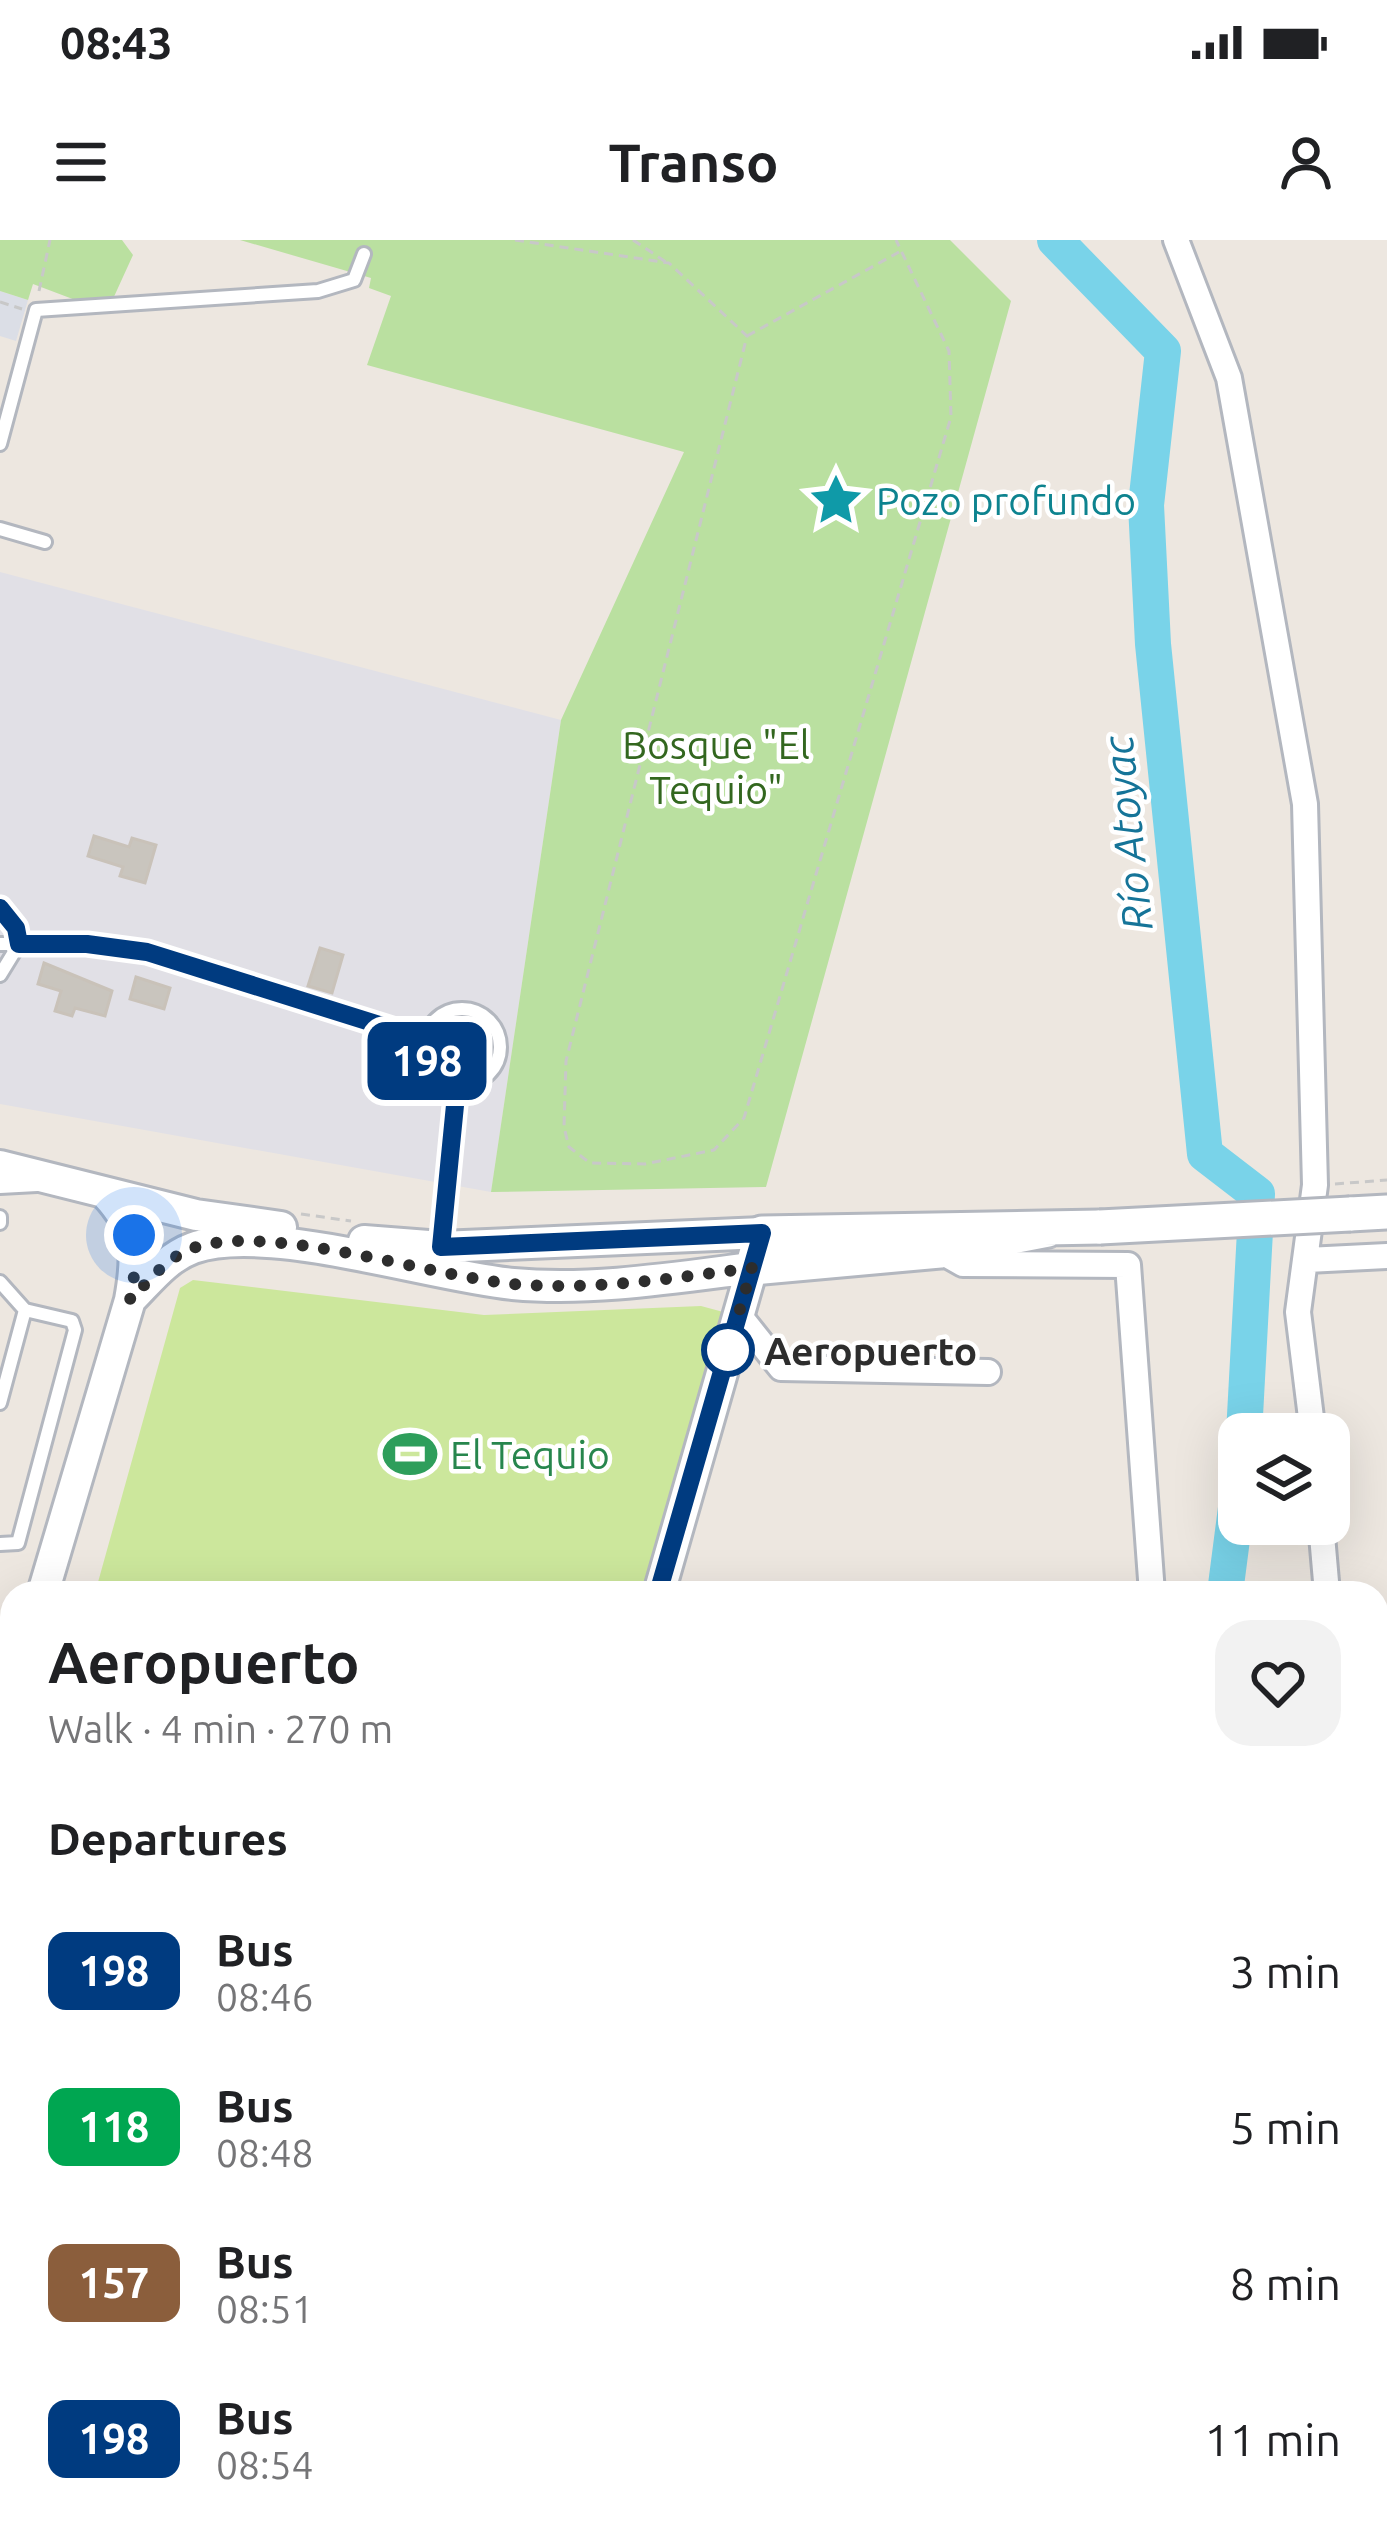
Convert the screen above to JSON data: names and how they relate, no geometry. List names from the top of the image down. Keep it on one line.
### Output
{"water":["Río Atoyac"],"parks":["Bosque \"El Tequio\""],"places":{"place":["Pozo profundo"],"other":["Aeropuerto"],"sports":["El Tequio"]},"lines":["bus line 198"],"page":{"status":"08:43","header":"Transo","on_map":"198","heading":[["Aeropuerto","Walk · 4 min · 270 m"],"Departures"],"list":[{"mark":"198","name":"Bus","note":"08:46","value":"3 min"},{"mark":"118","name":"Bus","note":"08:48","value":"5 min"},{"mark":"157","name":"Bus","note":"08:51","value":"8 min"},{"mark":"198","name":"Bus","note":"08:54","value":"11 min"}]}}
